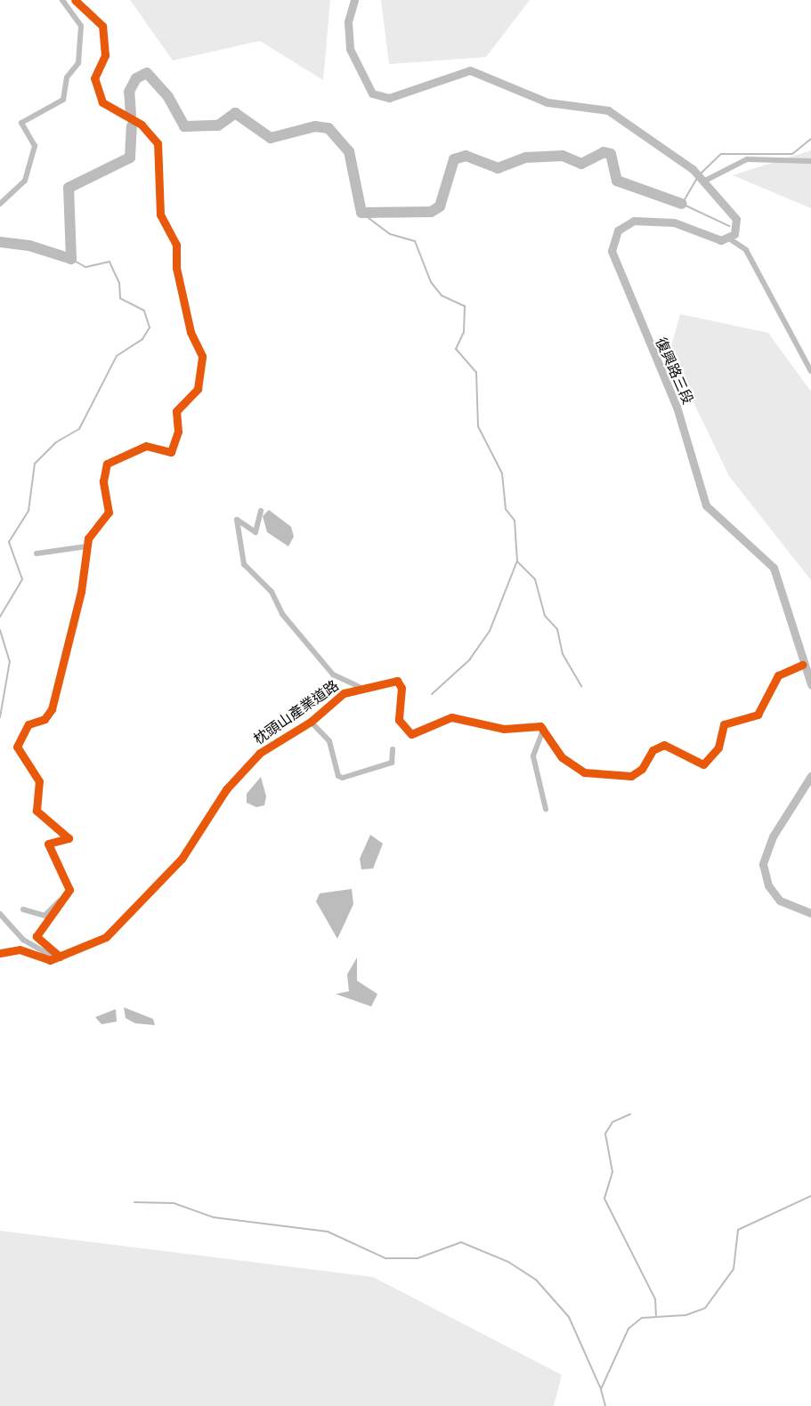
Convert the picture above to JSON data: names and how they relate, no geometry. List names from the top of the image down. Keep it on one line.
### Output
{"streets":{"main road":["復興路三段"],"street":["枕頭山產業道路"]}}
